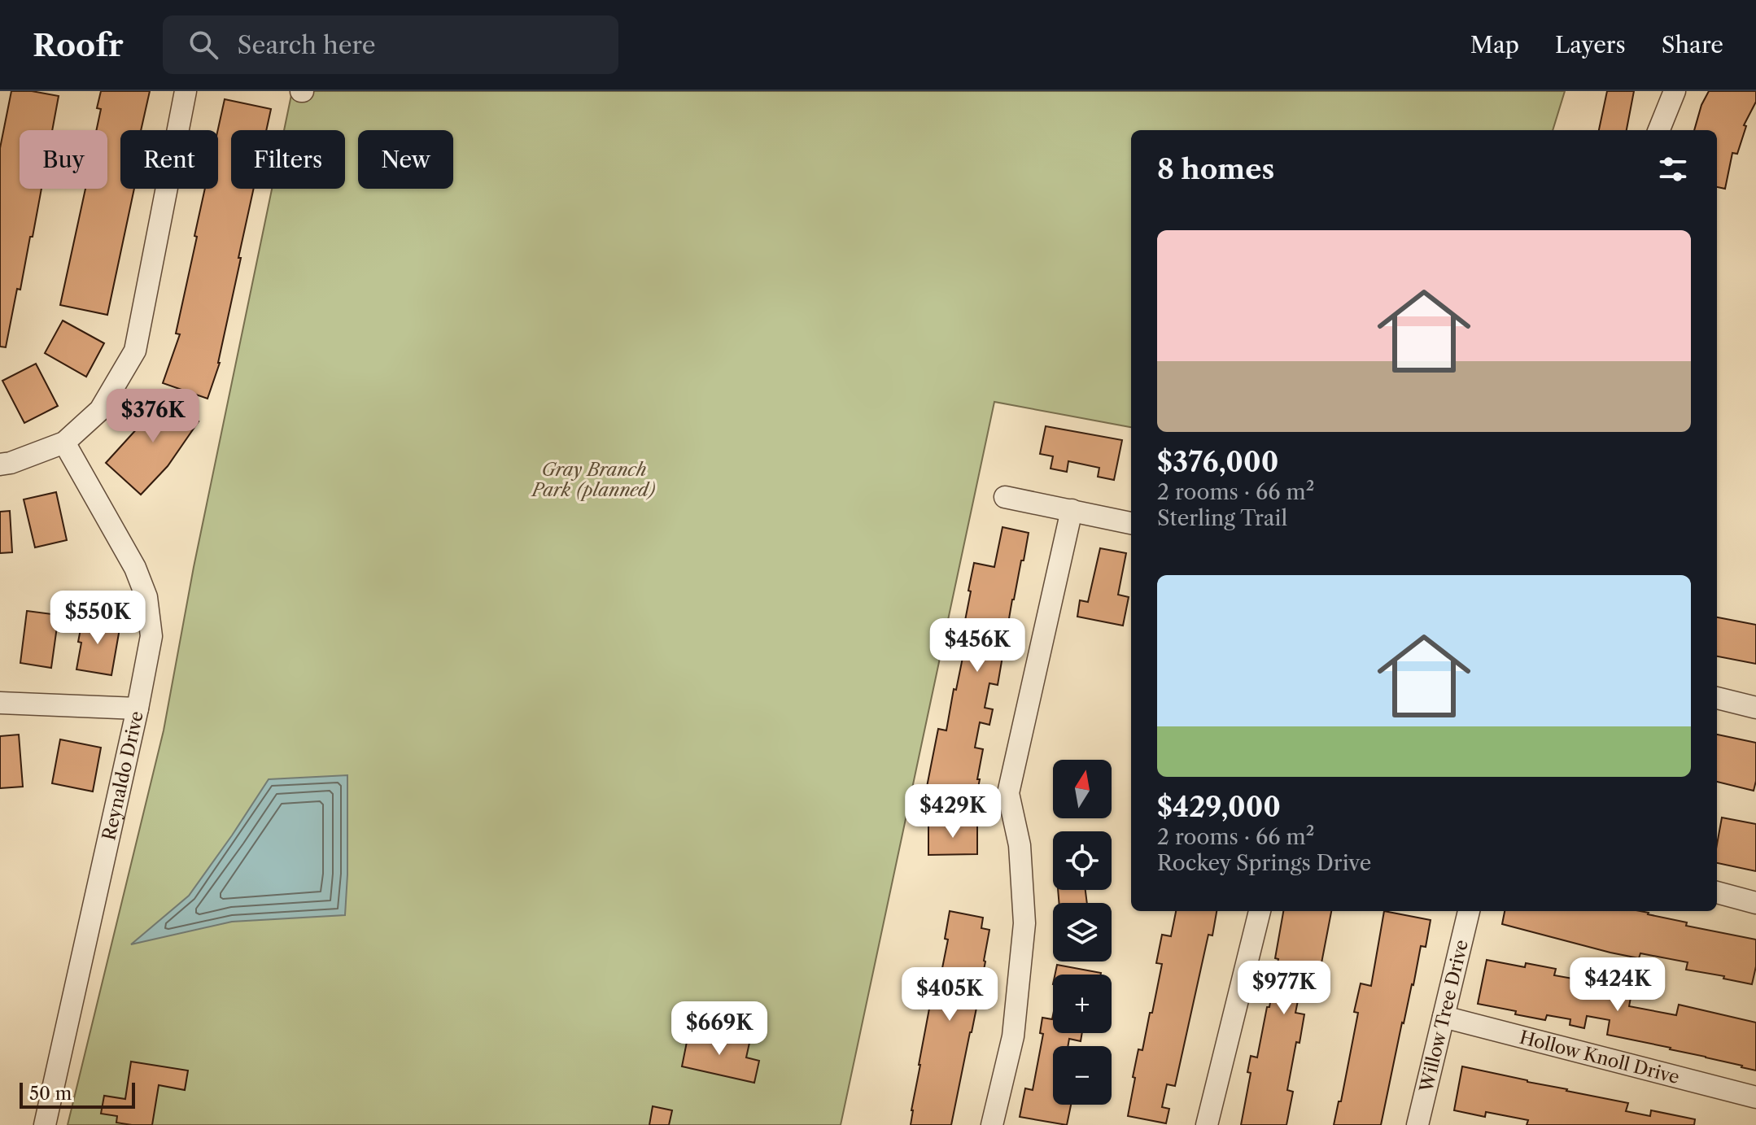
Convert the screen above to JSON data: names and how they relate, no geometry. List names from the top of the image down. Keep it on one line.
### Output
{"streets":{"street":["Reynaldo Drive","Willow Tree Drive","Hollow Knoll Drive"]},"crossings":[["Willow Tree Drive","Hollow Knoll Drive"]],"parks":["Gray Branch Park (planned)"],"scale_bar":"50 m","north":"top","page":{"header":"Roofr","search":"Search here","nav":["Map","Layers","Share"],"chip":["Buy","Rent","Filters","New"],"heading":"8 homes","list":[{"name":"$376,000","note":"2 rooms · 66 m² · Sterling Trail"},{"name":"$429,000","note":"2 rooms · 66 m² · Rockey Springs Drive"}],"price":["$376K","$550K","$456K","$429K","$424K","$977K","$405K","$669K"],"map_buttons":["+","−"],"scale":"50 m"}}
